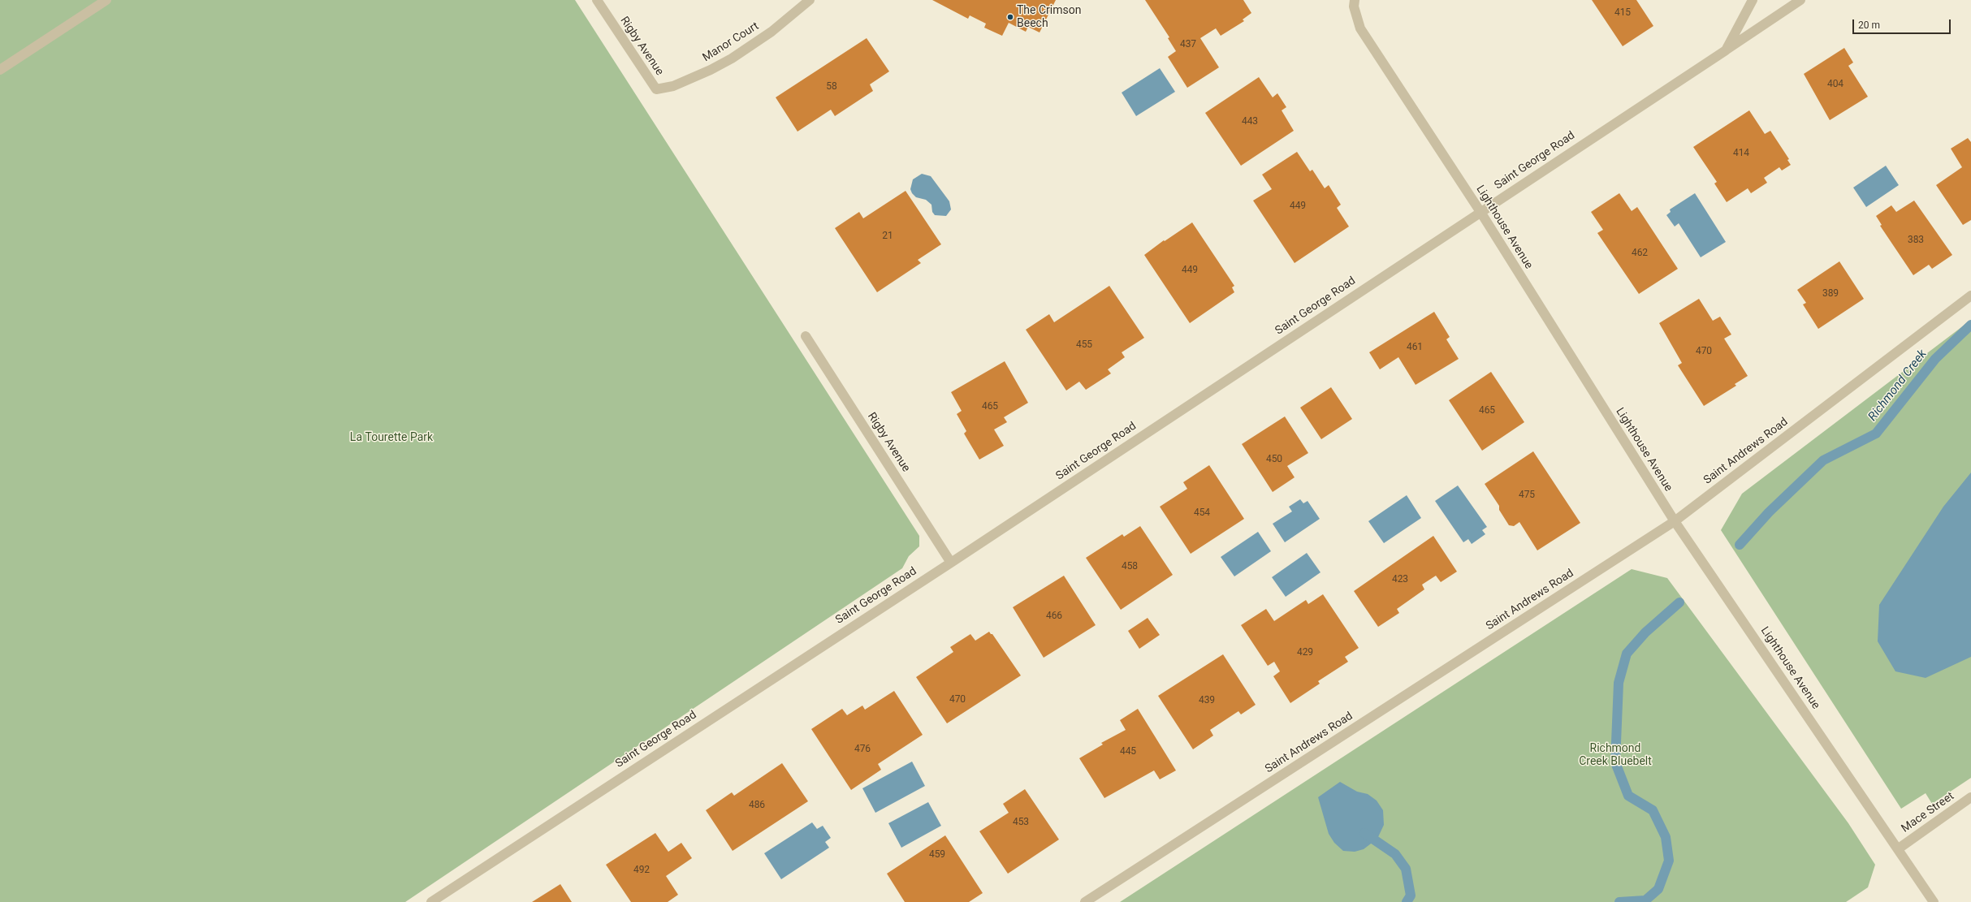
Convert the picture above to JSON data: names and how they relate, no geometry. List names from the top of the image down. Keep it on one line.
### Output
{"streets":{"street":["Manor Court","Rigby Avenue","Saint George Road","Lighthouse Avenue","Saint Andrews Road","Mace Street"]},"crossings":[["Manor Court","Rigby Avenue"],["Rigby Avenue","Saint George Road"],["Saint George Road","Lighthouse Avenue"],["Lighthouse Avenue","Saint Andrews Road"],["Lighthouse Avenue","Mace Street"]],"water":["Richmond Creek"],"parks":["La Tourette Park","Richmond Creek Bluebelt"],"places":["The Crimson Beech"],"house_numbers":["415","437","404","58","443","414","449","21","383","462","449","389","455","461","470","465","465","450","475","454","458","423","466","429","470","439","476","445","486","453","459","492"],"scale_bar":"20 m"}
